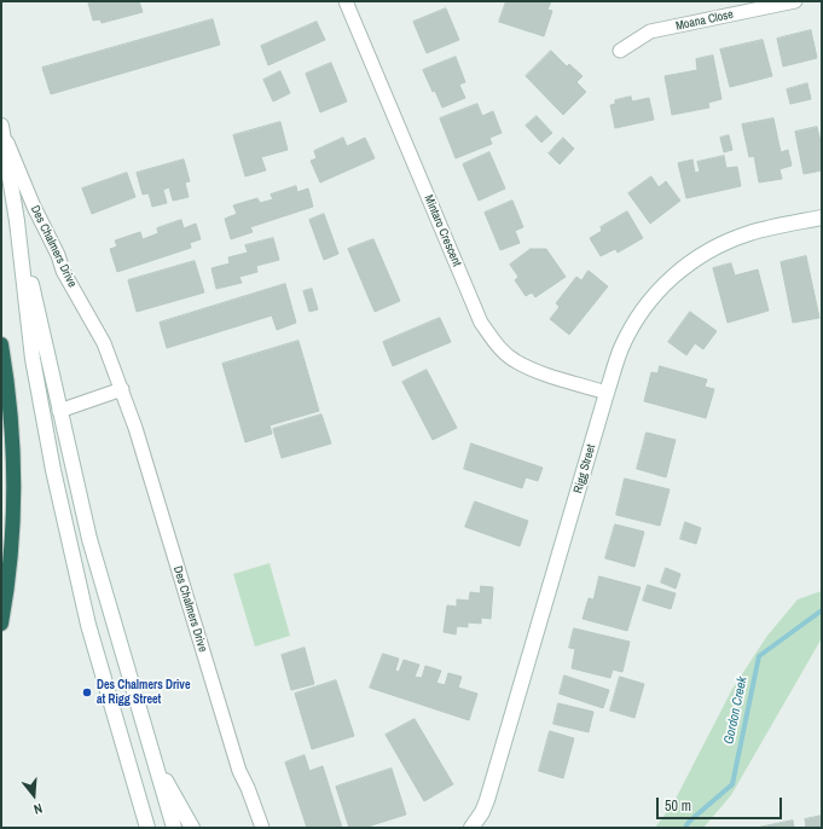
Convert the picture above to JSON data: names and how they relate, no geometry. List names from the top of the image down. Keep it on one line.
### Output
{"streets":{"main road":["Des Chalmers Drive","Rigg Street"],"street":["Moana Close","Mintaro Crescent"]},"crossings":[["Mintaro Crescent","Rigg Street"]],"water":["Gordon Creek"],"places":["Des Chalmers Drive at Rigg Street"],"scale_bar":"50 m","north":"bottom"}
